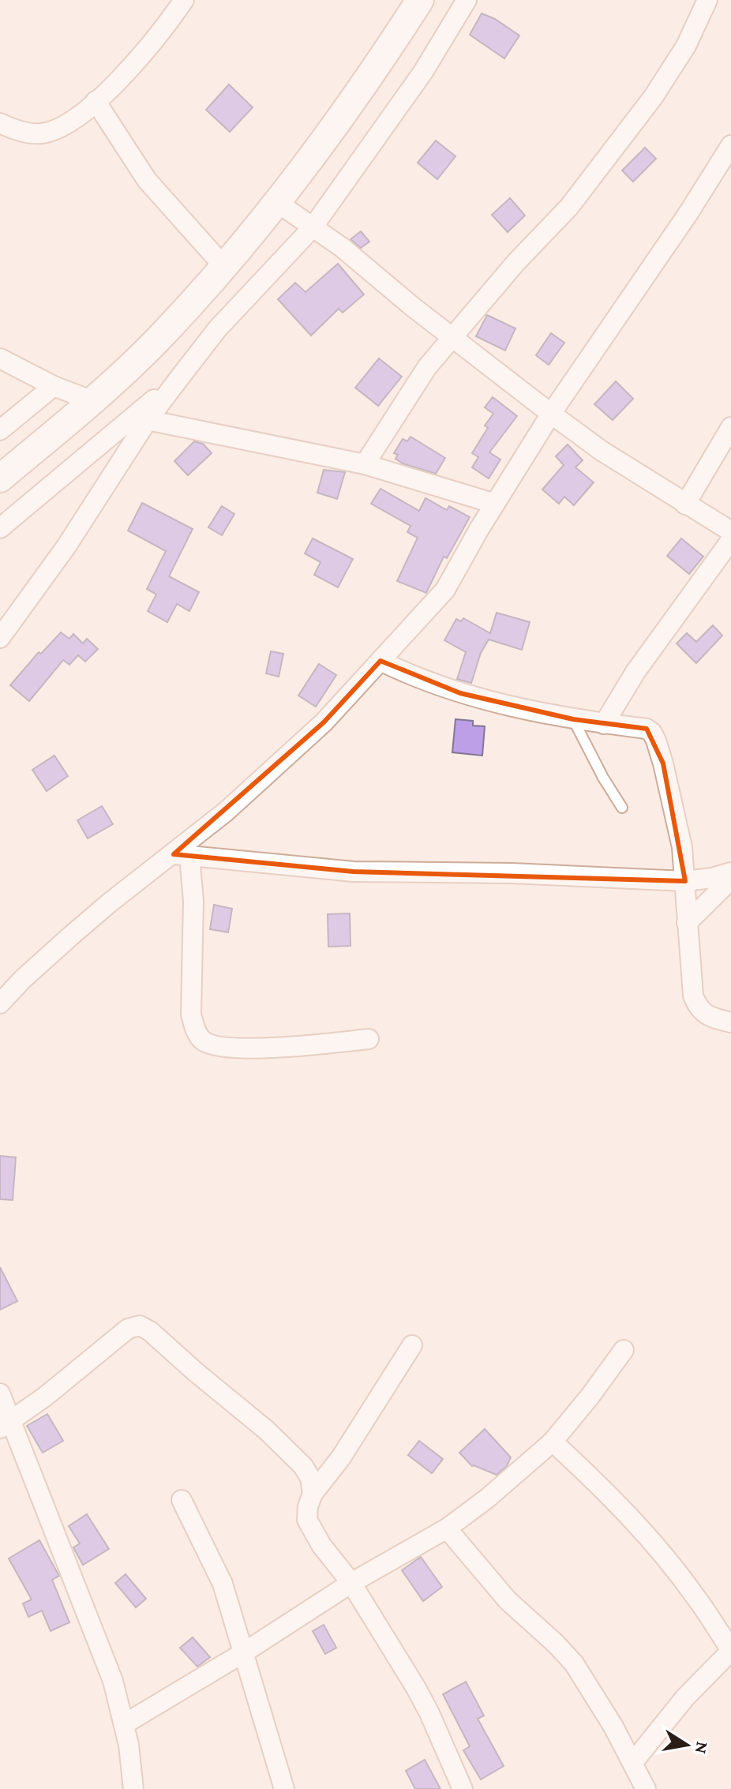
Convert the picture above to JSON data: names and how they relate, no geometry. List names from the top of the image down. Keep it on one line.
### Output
{"north":"right"}
